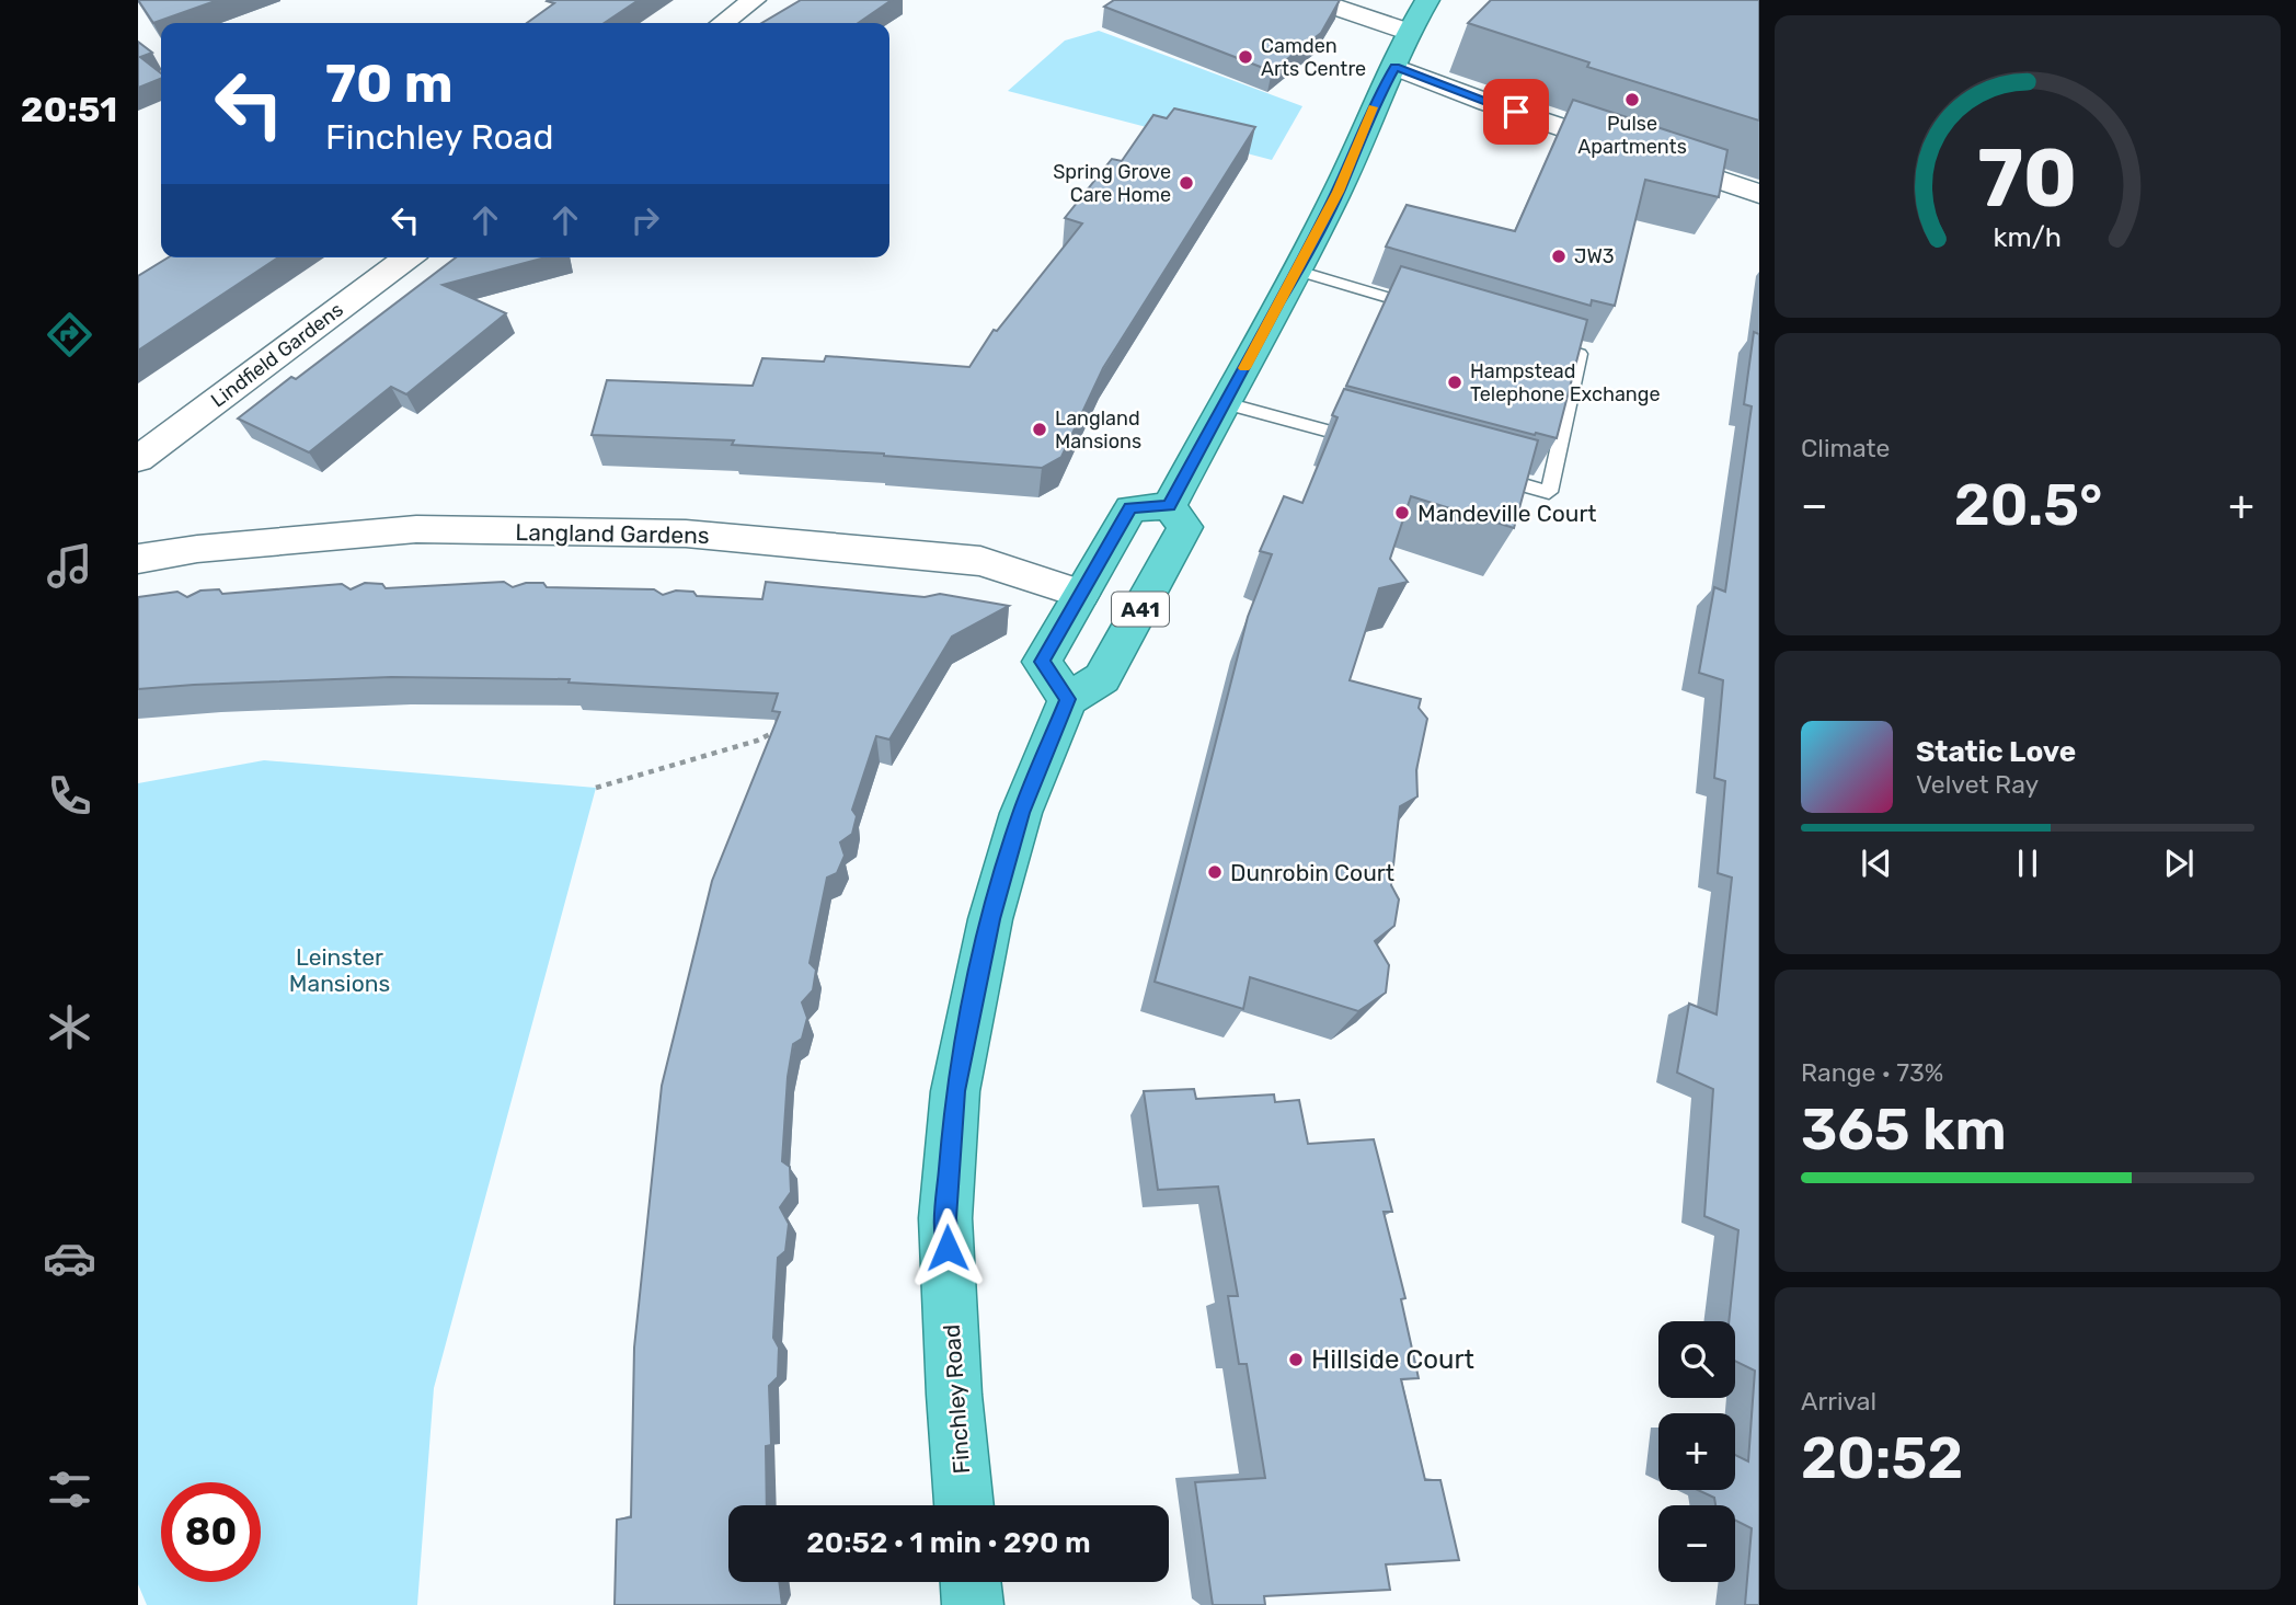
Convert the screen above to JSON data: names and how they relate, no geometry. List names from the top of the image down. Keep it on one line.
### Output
{"streets":{"highway":["A41","Finchley Road"],"street":["Lindfield Gardens","Langland Gardens"]},"crossings":[["Langland Gardens","A41"],["A41","Finchley Road"]],"parks":["Leinster Mansions"],"places":["Camden Arts Centre","Pulse Apartments","Spring Grove Care Home","JW3","Hampstead Telephone Exchange","Langland Mansions","Mandeville Court","Dunrobin Court","Hillside Court"],"page":{"tabs":"20:51","turn":["70 m","Finchley Road"],"tile":["Climate",["Range · 73%","365 km"],["Arrival","20:52"]],"heat":["−","20.5°","+"],"song":["Static Love","Velvet Ray"],"map_buttons":["+","−"],"limit":"80","trip":"20:52 · 1 min · 290 m","gauge":["70","km/h"]}}
